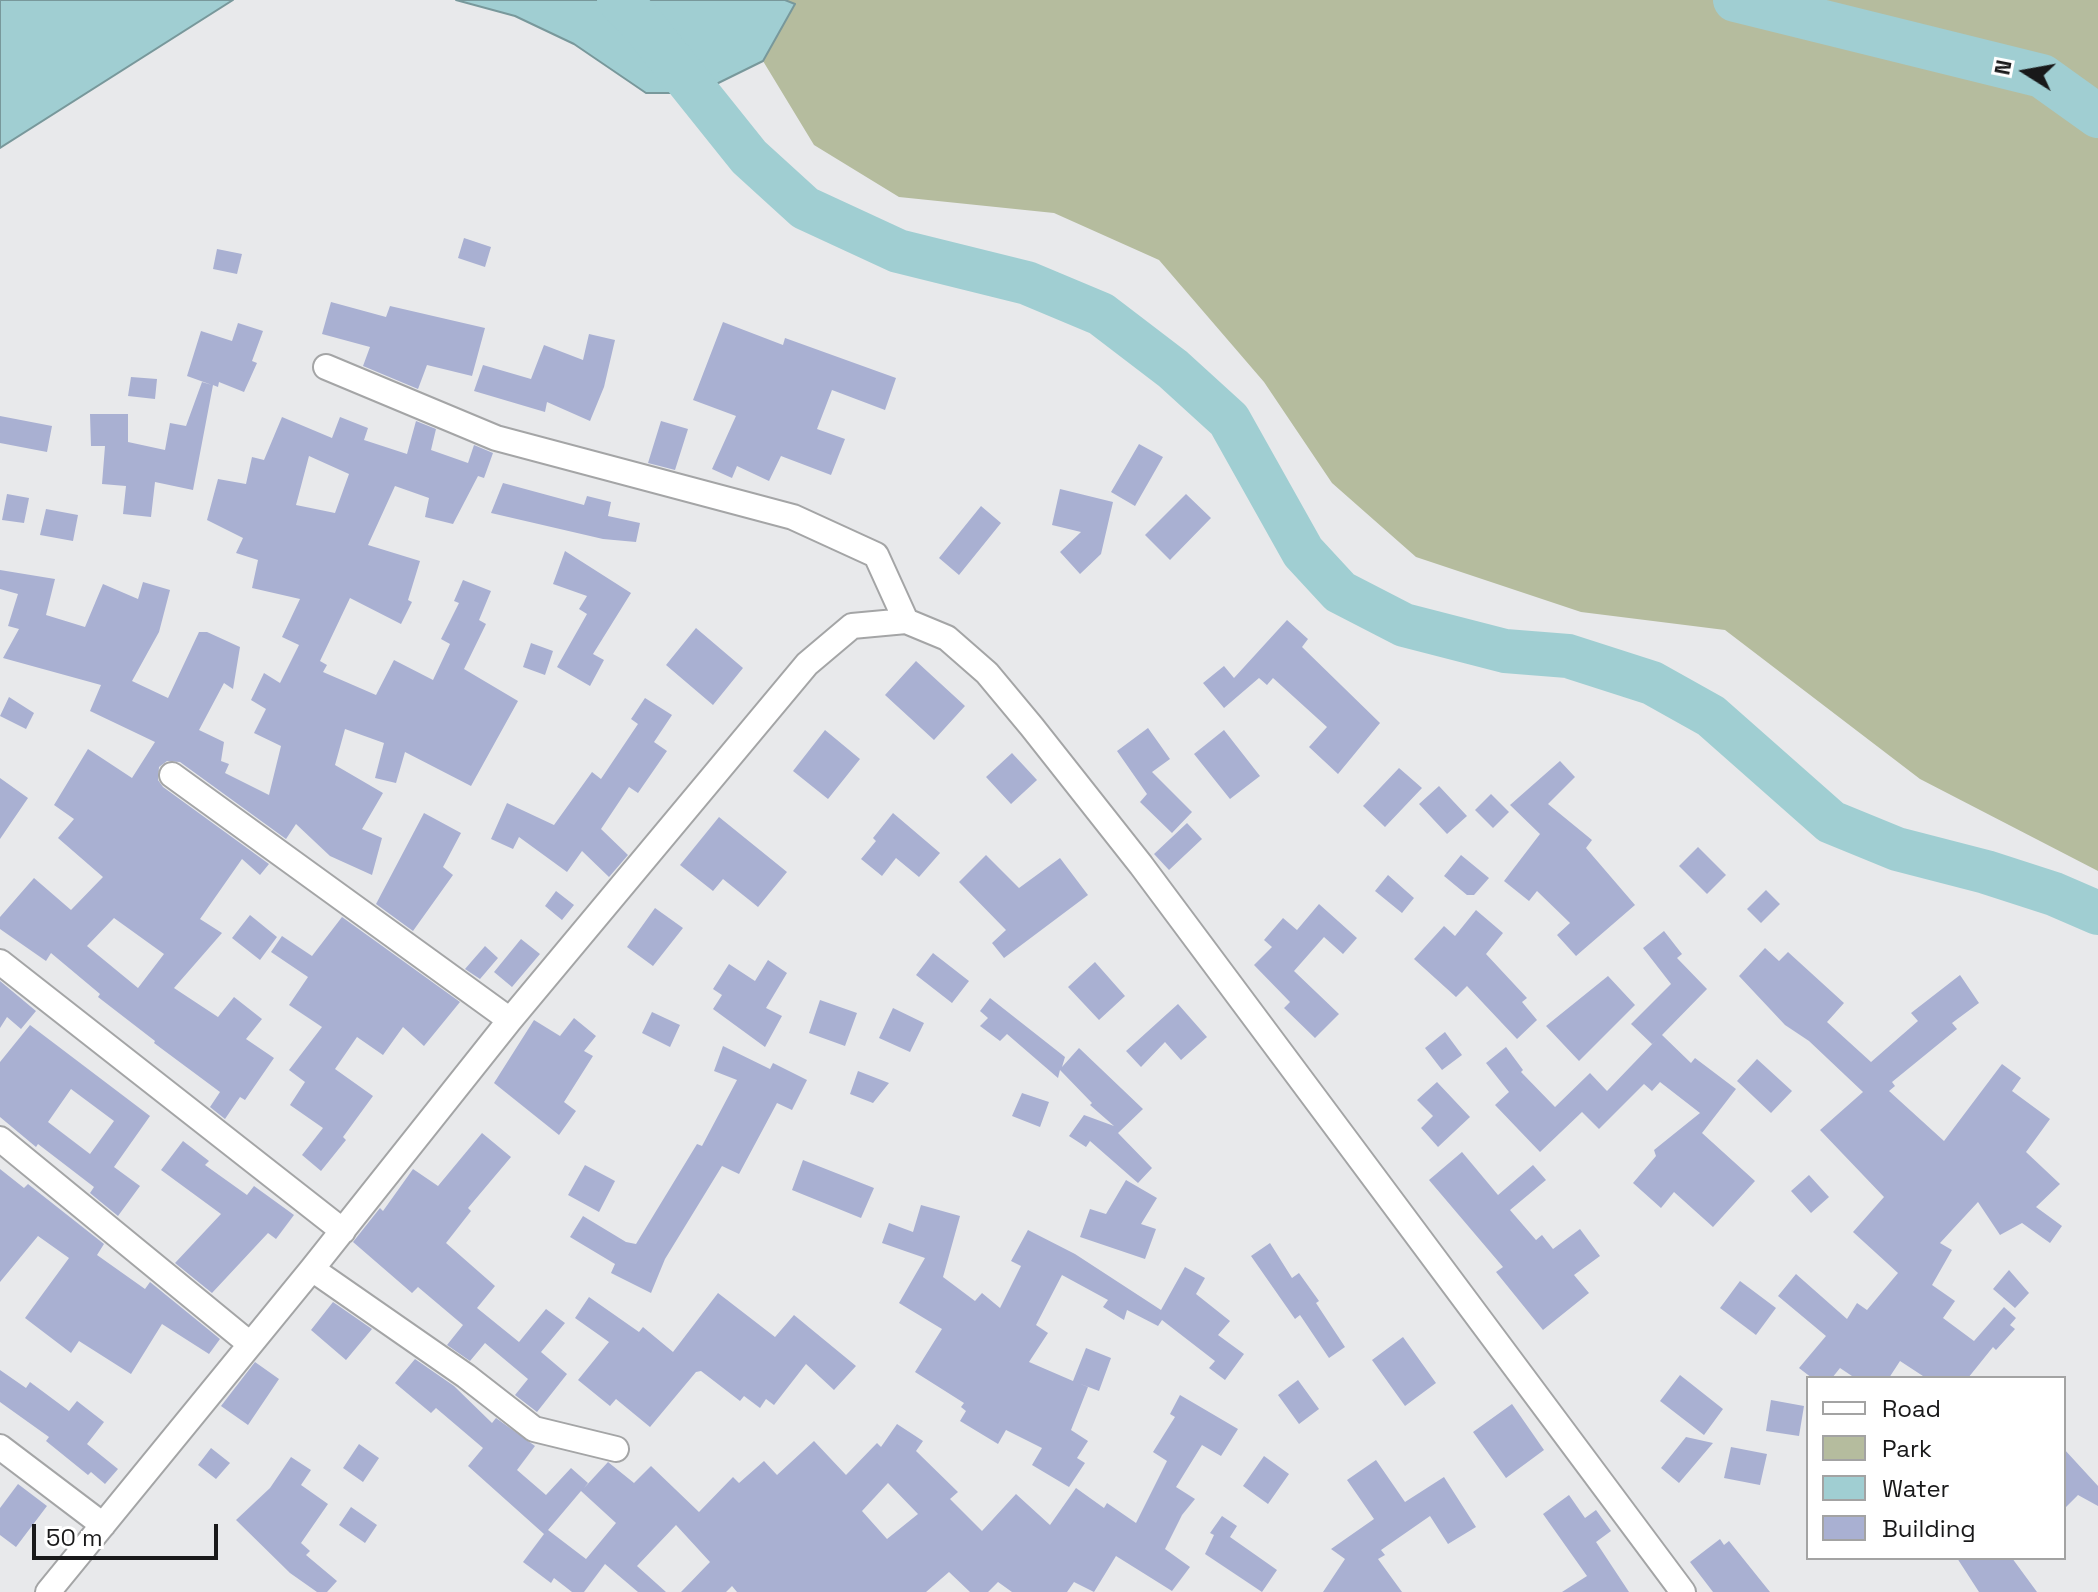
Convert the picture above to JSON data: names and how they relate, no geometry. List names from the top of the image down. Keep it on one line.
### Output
{"legend":["Road","Park","Water","Building"],"scale_bar":"50 m","north":"left"}
